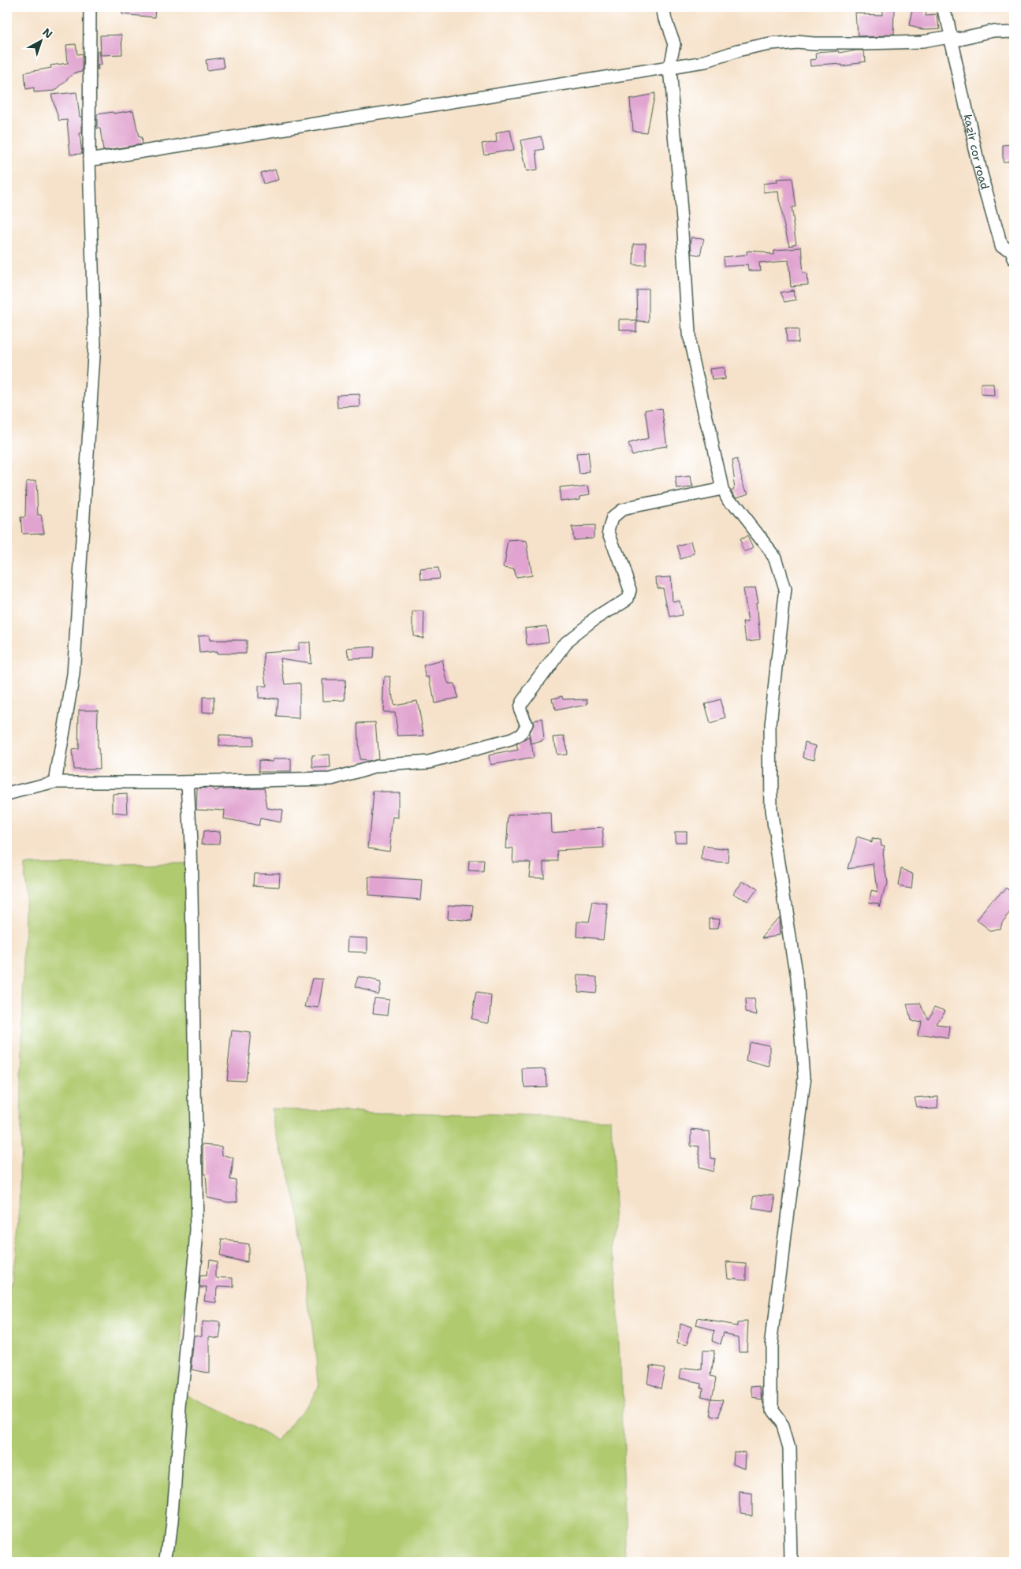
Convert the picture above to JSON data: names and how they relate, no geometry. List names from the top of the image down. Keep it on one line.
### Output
{"streets":{"street":["kazir cor road"]},"north":"top right"}
